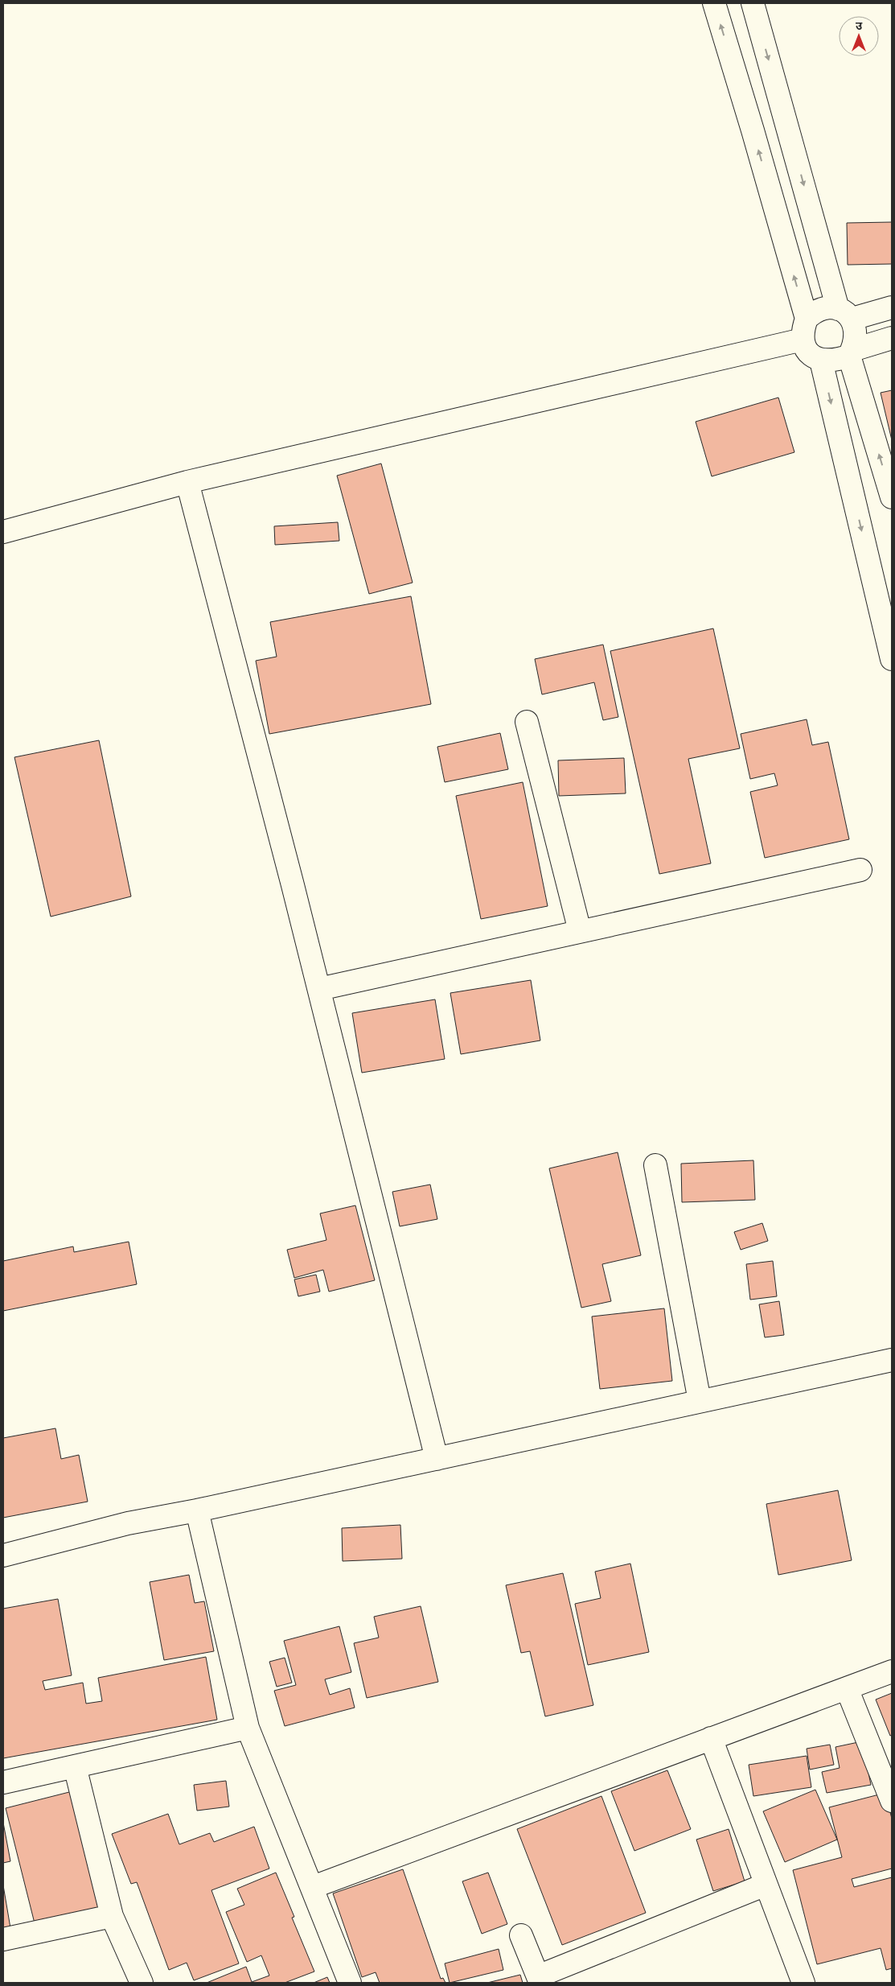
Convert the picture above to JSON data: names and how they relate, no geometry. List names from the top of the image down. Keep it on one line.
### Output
{"north":"top"}
